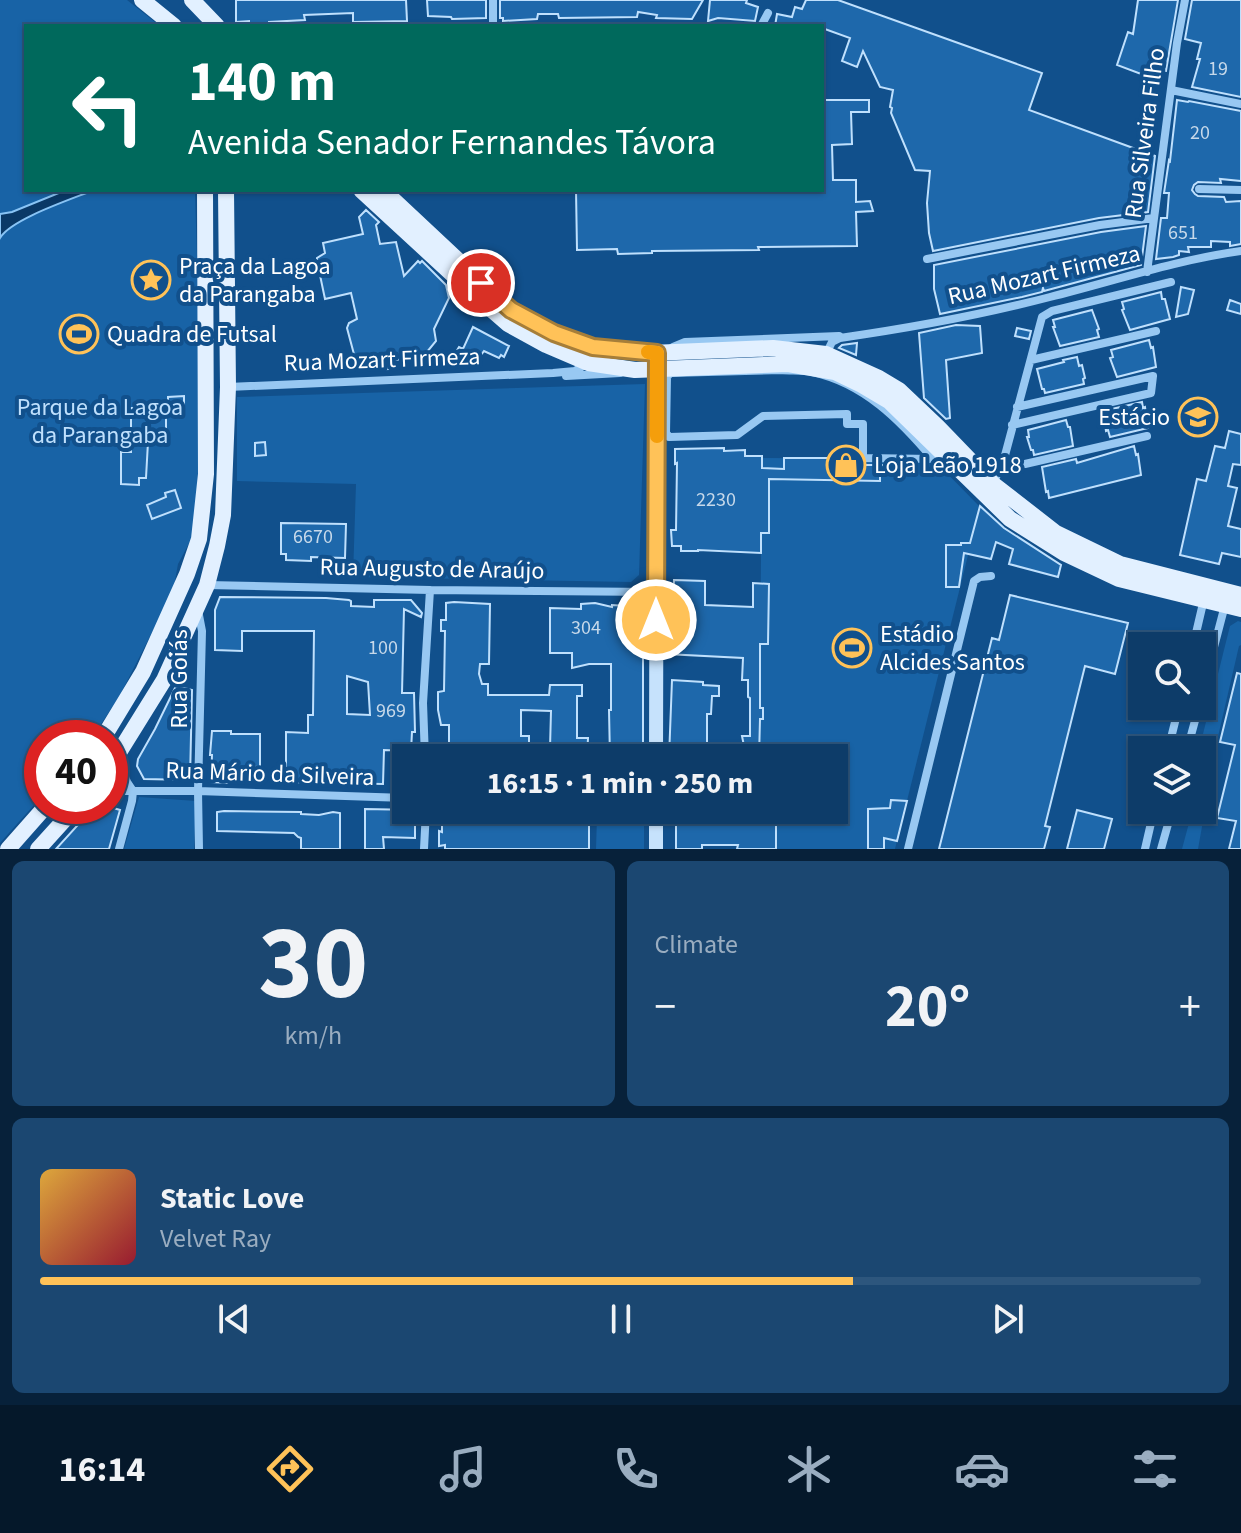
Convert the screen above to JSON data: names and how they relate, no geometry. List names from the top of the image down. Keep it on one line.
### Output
{"streets":{"street":["Rua Silveira Filho","Rua Mozart Firmeza","Rua Augusto de Araújo","Rua Goiás","Rua Mário da Silveira"]},"crossings":[["Rua Silveira Filho","Rua Mozart Firmeza"],["Rua Goiás","Rua Mário da Silveira"]],"parks":["Parque da Lagoa da Parangaba"],"places":{"place":["Praça da Lagoa da Parangaba"],"sports":["Quadra de Futsal","Estádio Alcides Santos"],"school or university":["Estácio"],"shop":["Loja Leão 1918"]},"house_numbers":["19","20","651","2230","6670","304","100","969"],"page":{"turn":["140 m","Avenida Senador Fernandes Távora"],"limit":"40","trip":"16:15 · 1 min · 250 m","tile":[["30","km/h"],"Climate"],"heat":["−","20°","+"],"song":["Static Love","Velvet Ray"],"tabs":"16:14"}}
